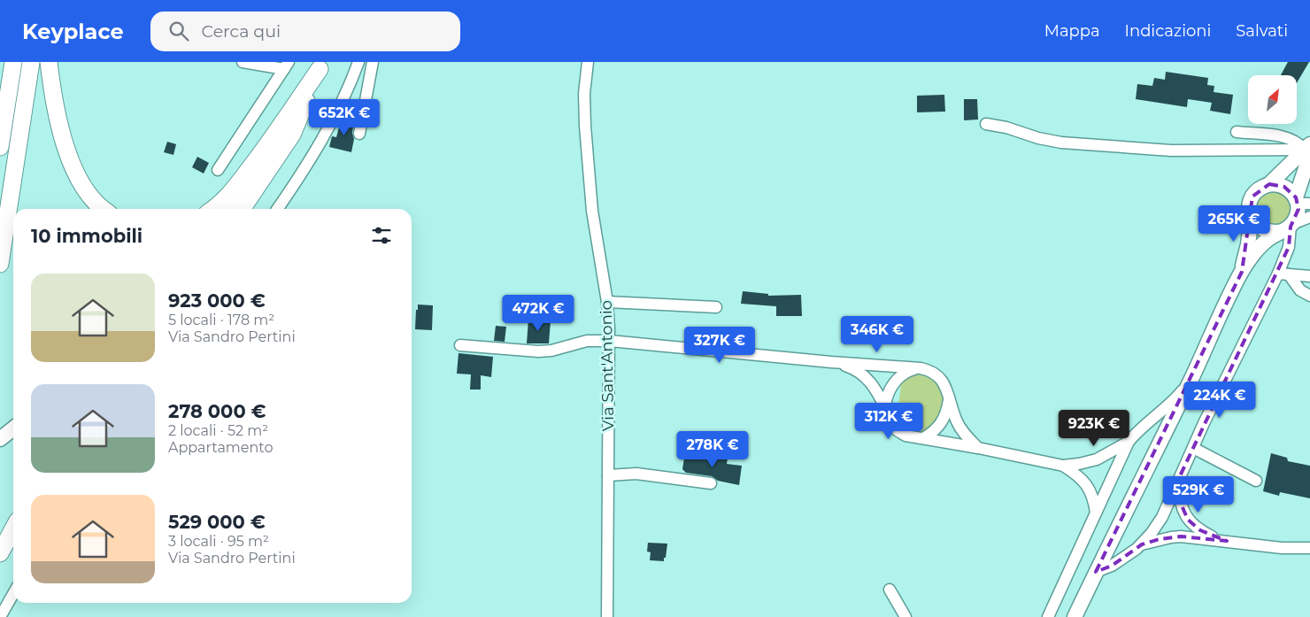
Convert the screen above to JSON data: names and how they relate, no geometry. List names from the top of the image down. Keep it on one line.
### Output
{"streets":{"street":["Via Sant'Antonio"]},"north":"top right","page":{"header":"Keyplace","search":"Cerca qui","nav":["Mappa","Indicazioni","Salvati"],"price":["652K €","265K €","472K €","346K €","327K €","224K €","312K €","923K €","278K €","529K €"],"heading":"10 immobili","list":[{"name":"923 000 €","note":"5 locali · 178 m² · Via Sandro Pertini"},{"name":"278 000 €","note":"2 locali · 52 m² · Appartamento"},{"name":"529 000 €","note":"3 locali · 95 m² · Via Sandro Pertini"}]}}
